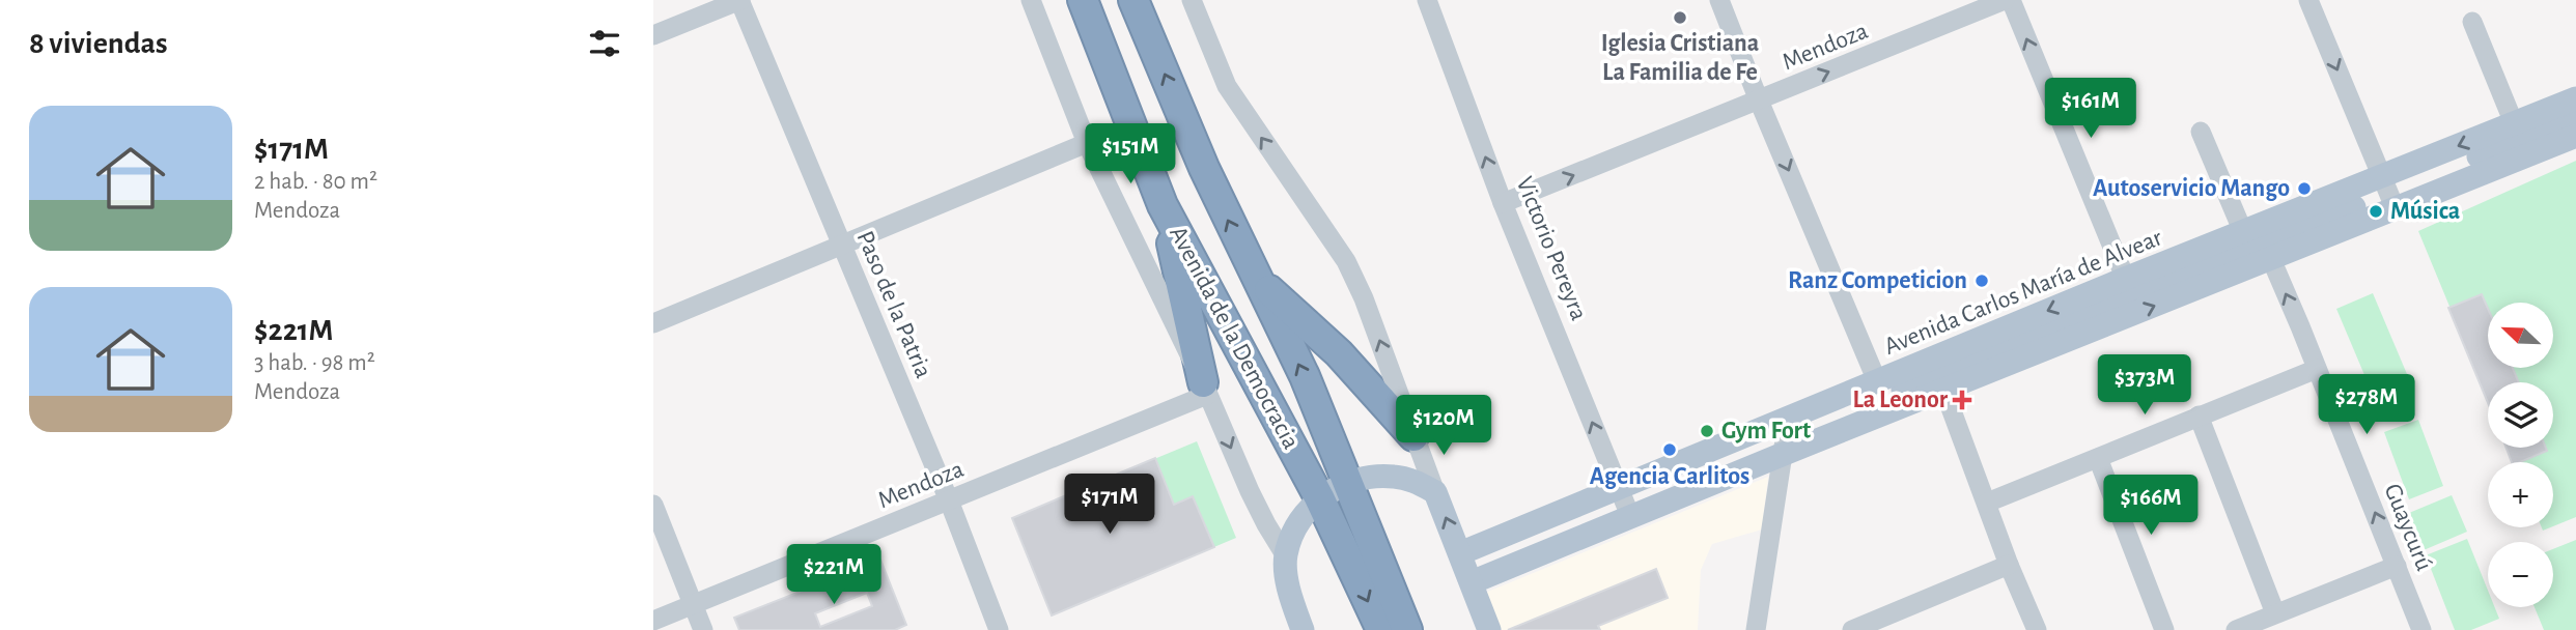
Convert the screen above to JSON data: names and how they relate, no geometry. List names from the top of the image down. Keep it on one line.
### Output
{"streets":{"highway":["Avenida de la Democracia"],"main road":["Avenida Carlos María de Alvear"],"street":["Mendoza","Victorio Pereyra","Paso de la Patria","Guaycurú"]},"crossings":[["Mendoza","Victorio Pereyra"],["Mendoza","Paso de la Patria"],["Mendoza","Avenida de la Democracia"],["Victorio Pereyra","Avenida Carlos María de Alvear"],["Avenida Carlos María de Alvear","Guaycurú"]],"one_way":["Mendoza"],"places":{"other":["Iglesia Cristiana La Familia de Fe","Autoservicio Mango","Música","Ranz Competicion","Gym Fort","Agencia Carlitos"],"health":["La Leonor"]},"north":"top left","page":{"heading":"8 viviendas","price":["$161M","$151M","$373M","$278M","$120M","$171M","$166M","$221M"],"list":[{"name":"$171M","note":"2 hab. · 80 m² · Mendoza"},{"name":"$221M","note":"3 hab. · 98 m² · Mendoza"}],"map_buttons":["+","−"]}}
